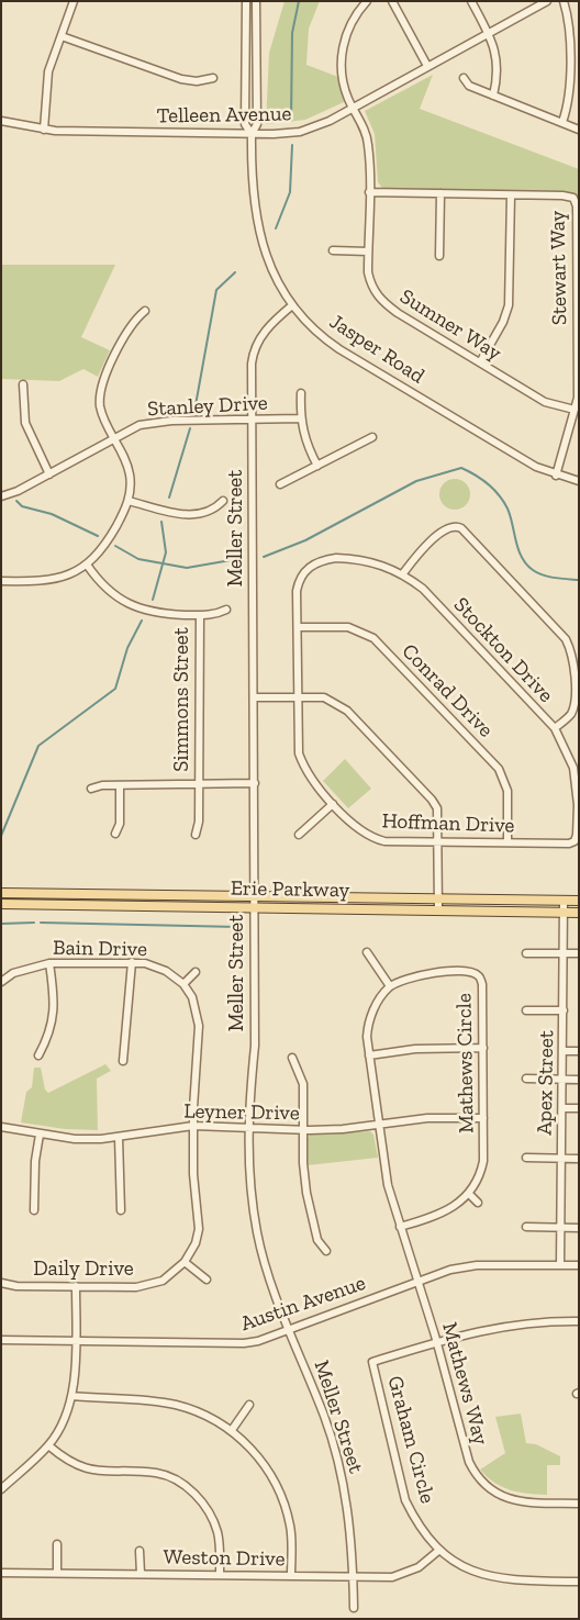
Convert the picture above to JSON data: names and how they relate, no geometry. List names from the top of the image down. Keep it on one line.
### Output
{"streets":{"main road":["Erie Parkway"],"street":["Telleen Avenue","Stewart Way","Sumner Way","Jasper Road","Stanley Drive","Meller Street","Stockton Drive","Conrad Drive","Simmons Street","Hoffman Drive","Bain Drive","Mathews Circle","Apex Street","Leyner Drive","Daily Drive","Austin Avenue","Mathews Way","Graham Circle","Weston Drive"]},"crossings":[["Telleen Avenue","Sumner Way"],["Telleen Avenue","Jasper Road"],["Stewart Way","Sumner Way"],["Jasper Road","Meller Street"],["Stanley Drive","Meller Street"],["Meller Street","Erie Parkway"],["Meller Street","Leyner Drive"],["Meller Street","Austin Avenue"],["Meller Street","Weston Drive"],["Stockton Drive","Hoffman Drive"],["Conrad Drive","Hoffman Drive"],["Erie Parkway","Apex Street"],["Bain Drive","Leyner Drive"],["Bain Drive","Daily Drive"],["Mathews Circle","Leyner Drive"],["Apex Street","Austin Avenue"],["Leyner Drive","Daily Drive"],["Austin Avenue","Mathews Way"],["Mathews Way","Graham Circle"],["Graham Circle","Weston Drive"]]}
